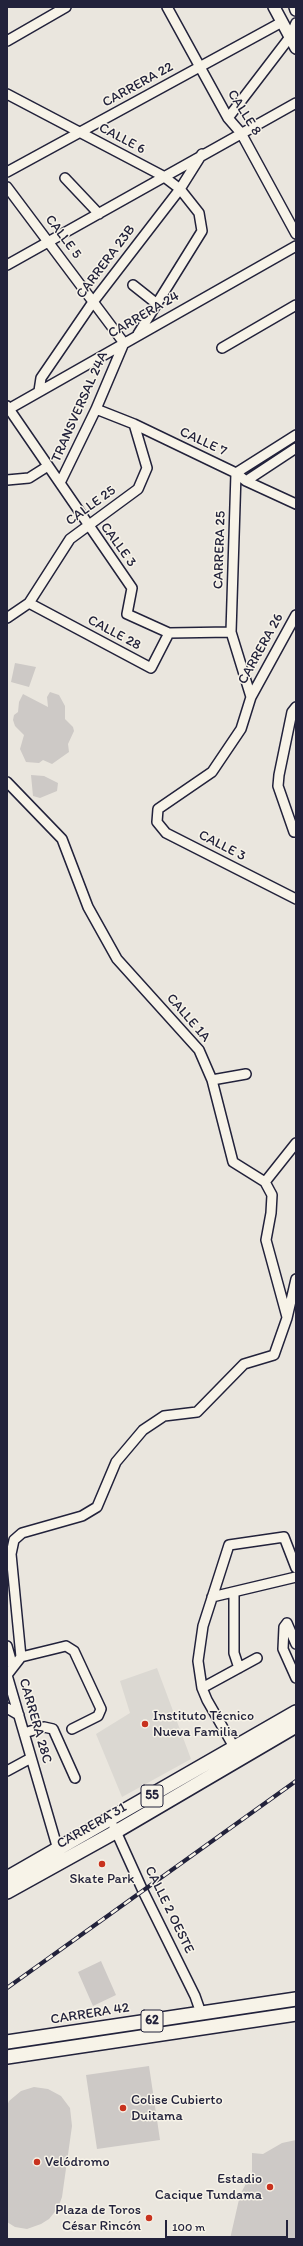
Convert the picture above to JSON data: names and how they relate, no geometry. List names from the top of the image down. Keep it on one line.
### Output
{"streets":{"highway":["55","CARRERA 31","CARRERA 42","62"],"street":["CARRERA 22","CALLE 8","CALLE 6","CALLE 5","CARRERA 23B","CARRERA 24","TRANSVERSAL 24A","CALLE 7","CALLE 25","CALLE 3","CARRERA 25","CALLE 28","CARRERA 26","CALLE 1A","CARRERA 28C","CALLE 2 OESTE"]},"crossings":[["CARRERA 22","CALLE 8"],["CARRERA 22","CALLE 6"],["CALLE 6","CARRERA 23B"],["CALLE 5","CARRERA 23B"],["CALLE 5","CARRERA 24"],["CALLE 5","TRANSVERSAL 24A"],["CARRERA 23B","CARRERA 24"],["CARRERA 24","TRANSVERSAL 24A"],["CARRERA 24","CALLE 3"],["TRANSVERSAL 24A","CALLE 7"],["TRANSVERSAL 24A","CALLE 3"],["CALLE 7","CALLE 25"],["CALLE 7","CARRERA 25"],["CALLE 25","CALLE 3"],["CALLE 25","CALLE 28"],["CALLE 3","CARRERA 25"],["CALLE 3","CALLE 28"],["CALLE 3","CARRERA 26"],["CARRERA 25","CARRERA 26"],["CARRERA 28C","CARRERA 31"],["CARRERA 31","CALLE 2 OESTE"],["CALLE 2 OESTE","CARRERA 42"]],"places":["Instituto Técnico Nueva Familia","Skate Park","Colise Cubierto Duitama","Velódromo","Estadio Cacique Tundama","Plaza de Toros César Rincón"],"scale_bar":"100 m"}
